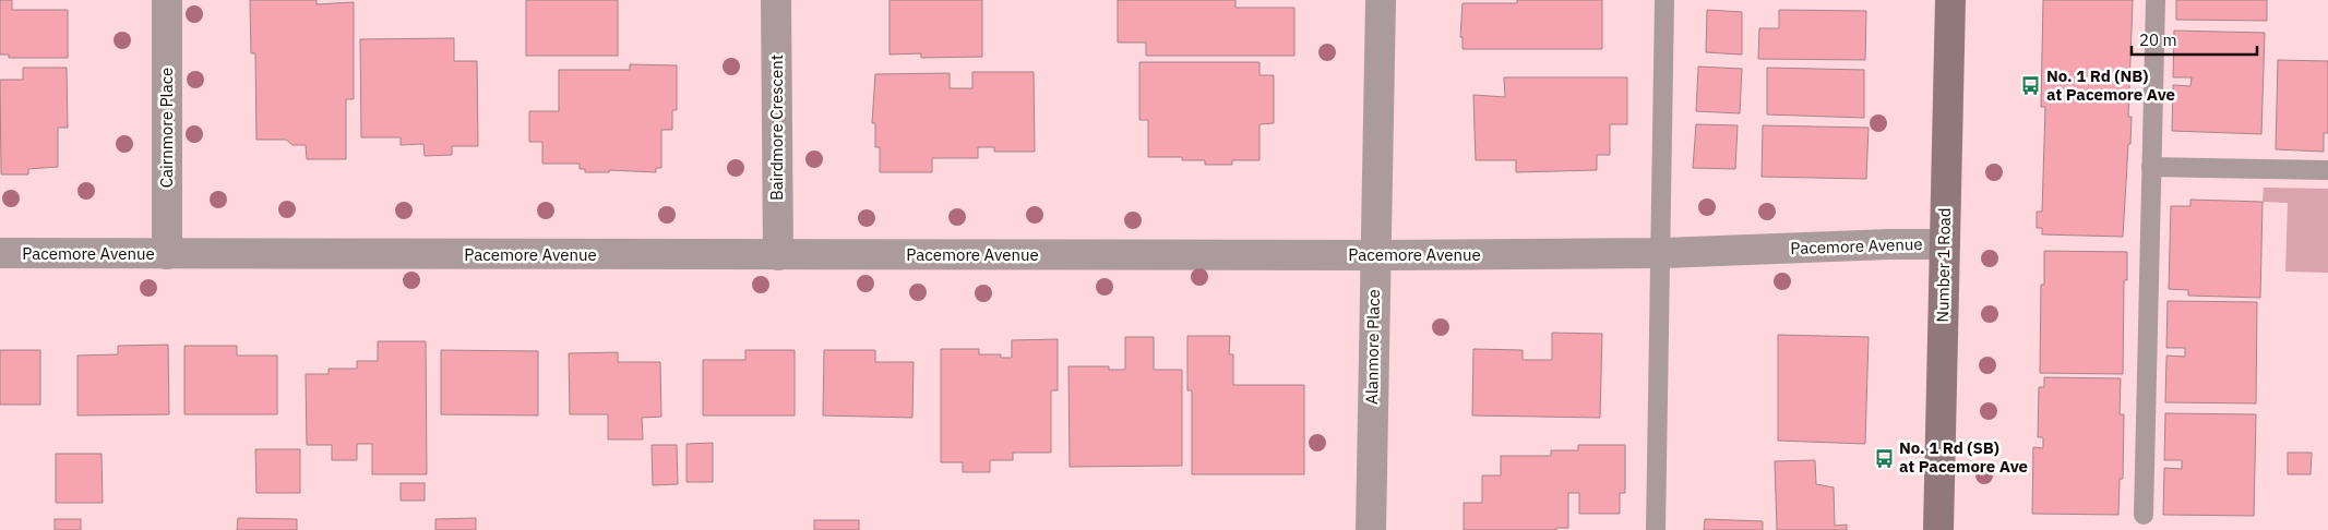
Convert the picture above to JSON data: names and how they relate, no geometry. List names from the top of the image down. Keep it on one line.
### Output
{"streets":{"main road":["Number 1 Road"],"street":["Cairnmore Place","Bairdmore Crescent","Pacemore Avenue","Alanmore Place"]},"crossings":[["Cairnmore Place","Pacemore Avenue"],["Bairdmore Crescent","Pacemore Avenue"],["Pacemore Avenue","Number 1 Road"],["Pacemore Avenue","Alanmore Place"]],"places":{"bus stop":["No. 1 Rd (NB) at Pacemore Ave","No. 1 Rd (SB) at Pacemore Ave"]},"scale_bar":"20 m"}
